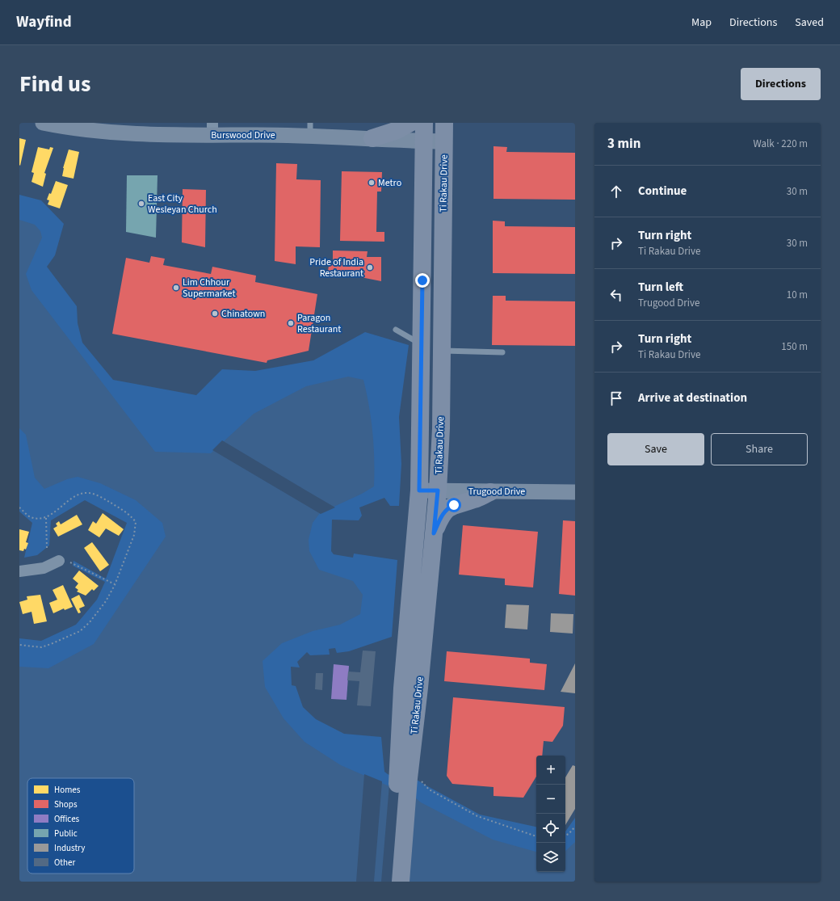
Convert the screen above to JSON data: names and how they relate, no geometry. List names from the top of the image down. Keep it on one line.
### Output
{"streets":{"main road":["Ti Rakau Drive"],"street":["Burswood Drive","Trugood Drive"]},"crossings":[["Burswood Drive","Ti Rakau Drive"],["Ti Rakau Drive","Trugood Drive"]],"places":["Metro","East City Wesleyan Church","Pride of India Restaurant","Lim Chhour Supermarket","Chinatown","Paragon Restaurant"],"legend":["Homes","Shops","Offices","Public","Industry","Other"],"page":{"header":"Wayfind","nav":["Map","Directions","Saved"],"title":"Find us","buttons":["Directions",["Save","Share"]],"heading":["3 min","Walk · 220 m"],"list":[["Continue","30 m"],["Turn right","Ti Rakau Drive","30 m"],["Turn left","Trugood Drive","10 m"],["Turn right","Ti Rakau Drive","150 m"],"Arrive at destination"],"map_buttons":["+","−"]}}
